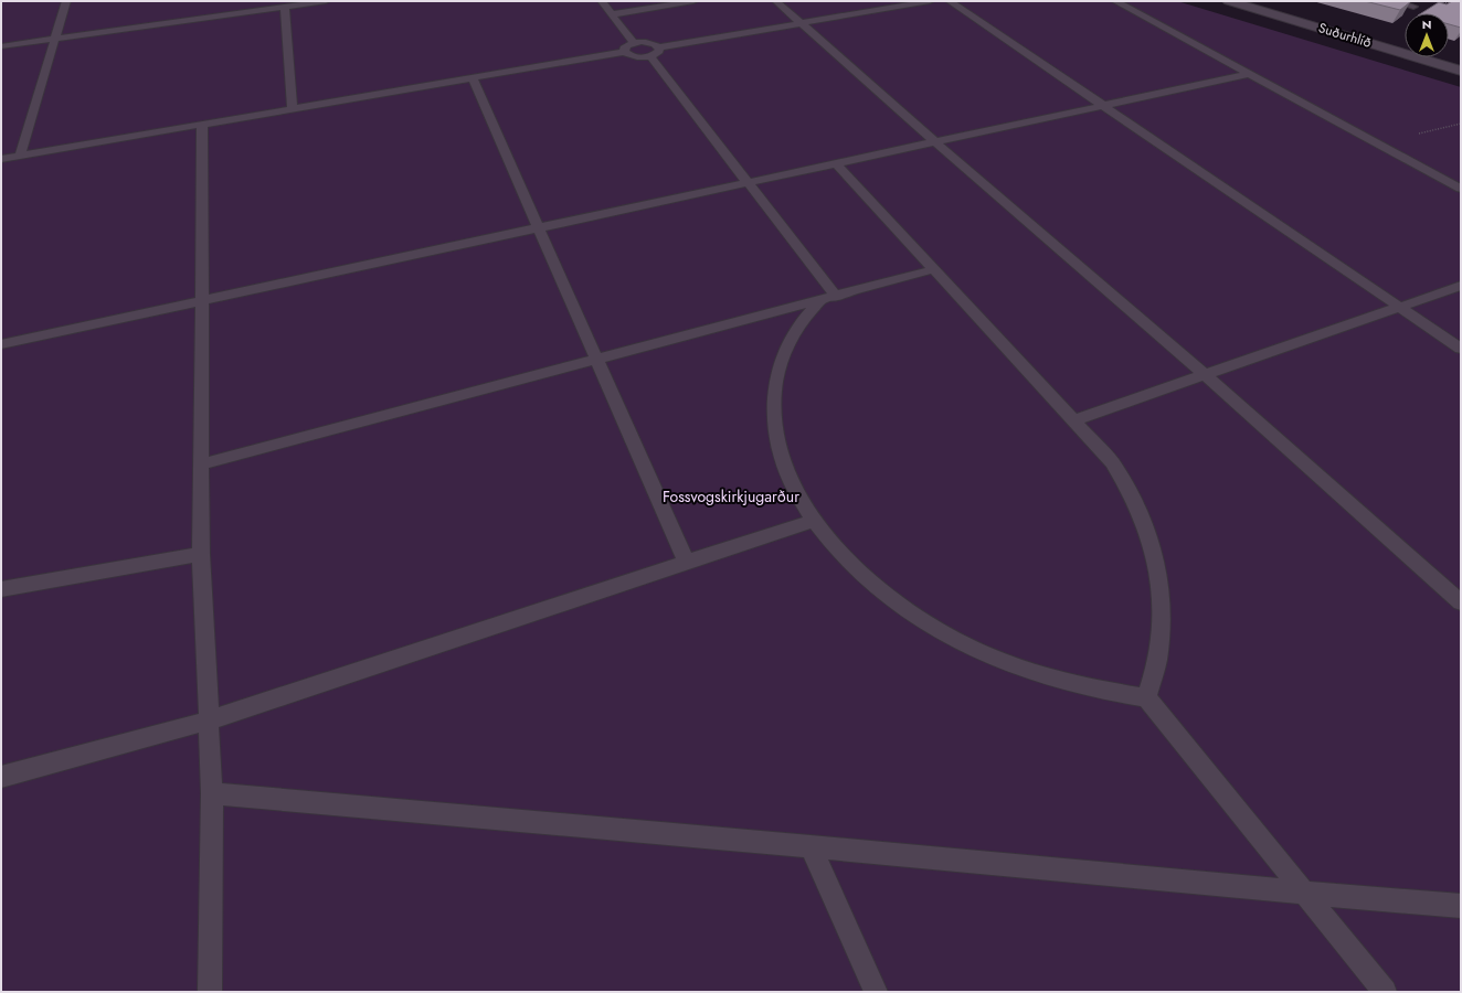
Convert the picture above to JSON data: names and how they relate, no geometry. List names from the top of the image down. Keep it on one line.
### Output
{"streets":{"street":["Suðurhlíð"]},"parks":["Fossvogskirkjugarður"],"north":"top"}
